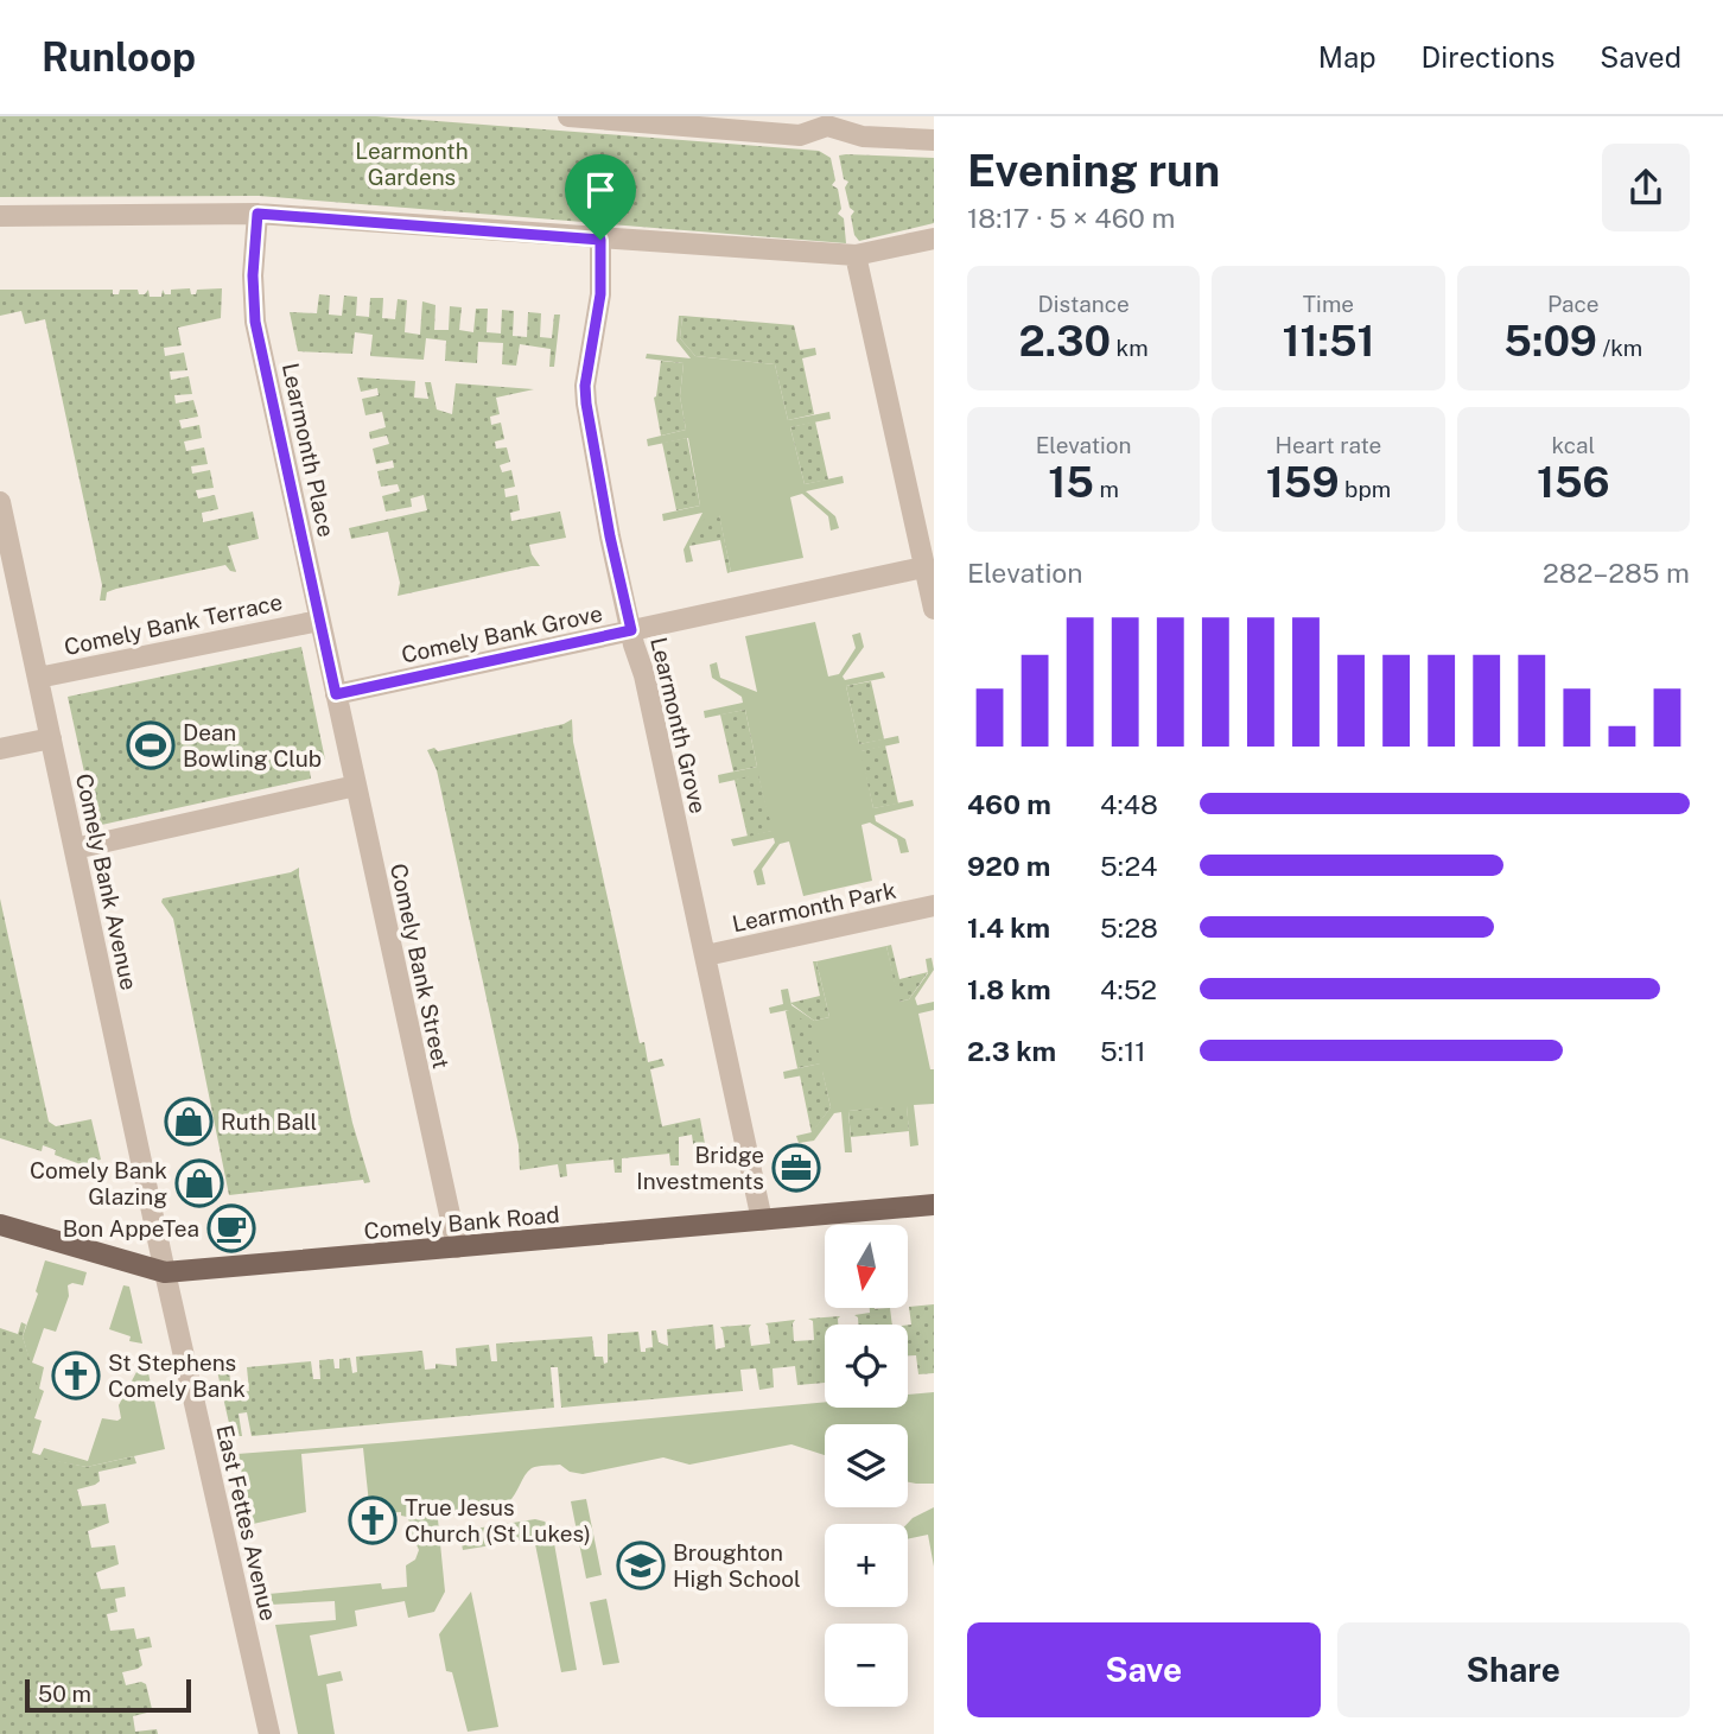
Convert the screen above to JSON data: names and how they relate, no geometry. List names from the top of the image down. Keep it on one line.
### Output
{"streets":{"main road":["Comely Bank Road"],"street":["Learmonth Place","Comely Bank Terrace","Comely Bank Grove","Learmonth Grove","Comely Bank Avenue","Learmonth Park","Comely Bank Street","East Fettes Avenue"]},"crossings":[["Learmonth Place","Comely Bank Terrace"],["Learmonth Place","Comely Bank Grove"],["Learmonth Place","Comely Bank Street"],["Comely Bank Terrace","Comely Bank Avenue"],["Comely Bank Grove","Learmonth Grove"],["Comely Bank Grove","Comely Bank Street"],["Learmonth Grove","Learmonth Park"],["Learmonth Grove","Comely Bank Road"],["Comely Bank Avenue","Comely Bank Road"],["Comely Bank Avenue","East Fettes Avenue"],["Comely Bank Street","Comely Bank Road"],["Comely Bank Road","East Fettes Avenue"]],"parks":["Learmonth Gardens"],"places":{"sports":["Dean Bowling Club"],"shop":["Ruth Ball","Comely Bank Glazing"],"office":["Bridge Investments"],"cafe":["Bon AppeTea"],"church":["St Stephens Comely Bank","True Jesus Church (St Lukes)"],"school or university":["Broughton High School"]},"scale_bar":"50 m","north":"bottom","page":{"header":"Runloop","nav":["Map","Directions","Saved"],"heading":["Evening run","18:17 · 5 × 460 m"],"stats":[["Distance","2.30 km"],["Time","11:51"],["Pace","5:09 /km"],["Elevation","15 m"],["Heart rate","159 bpm"],["kcal","156"]],"chart":["Elevation","282–285 m"],"list":[{"name":"460 m","note":"4:48"},{"name":"920 m","note":"5:24"},{"name":"1.4 km","note":"5:28"},{"name":"1.8 km","note":"4:52"},{"name":"2.3 km","note":"5:11"}],"map_buttons":["+","−"],"buttons":["Save","Share"],"scale":"50 m"}}
